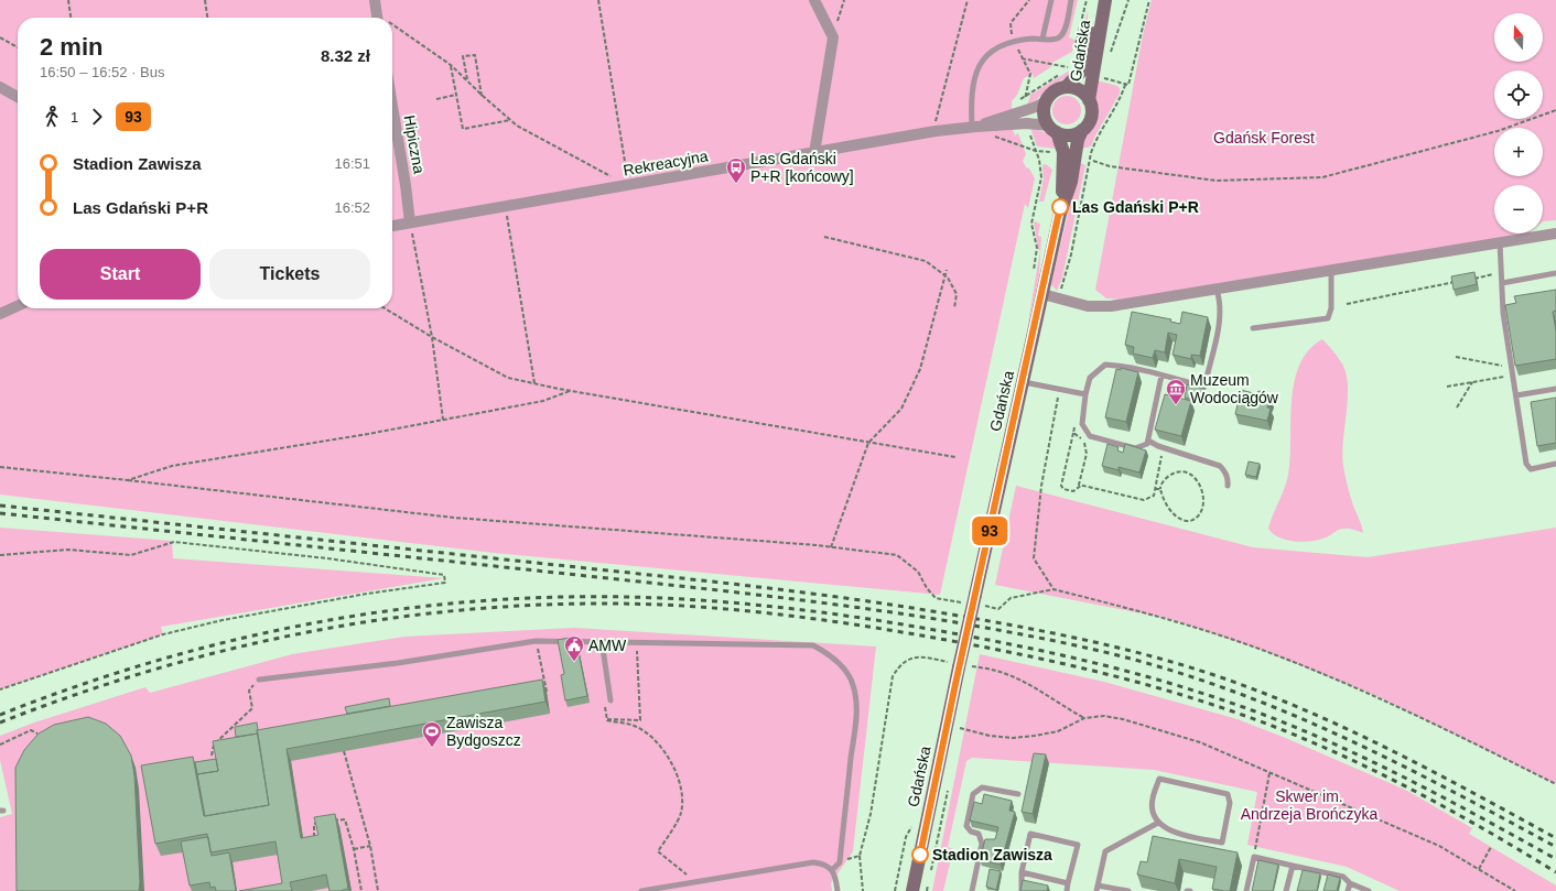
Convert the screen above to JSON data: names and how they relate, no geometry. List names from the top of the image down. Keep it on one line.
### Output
{"streets":{"main road":["Gdańska"],"street":["Hipiczna","Rekreacyjna"]},"crossings":[["Gdańska","Rekreacyjna"],["Hipiczna","Rekreacyjna"]],"parks":["Gdańsk Forest","Skwer im. Andrzeja Brończyka"],"places":{"bus stop":["Las Gdański P+R [końcowy]"],"other":["Las Gdański P+R","Stadion Zawisza"],"museum":["Muzeum Wodociągów"],"public building":["AMW"],"sports":["Zawisza Bydgoszcz"]},"lines":["bus line 93"],"north":"top","page":{"on_map":"93","map_buttons":["+","−"],"heading":["2 min","16:50 – 16:52 · Bus","8.32 zł"],"legs":["1","93"],"list":[{"name":"Stadion Zawisza","value":"16:51"},{"name":"Las Gdański P+R","value":"16:52"}],"buttons":["Start","Tickets"]}}
